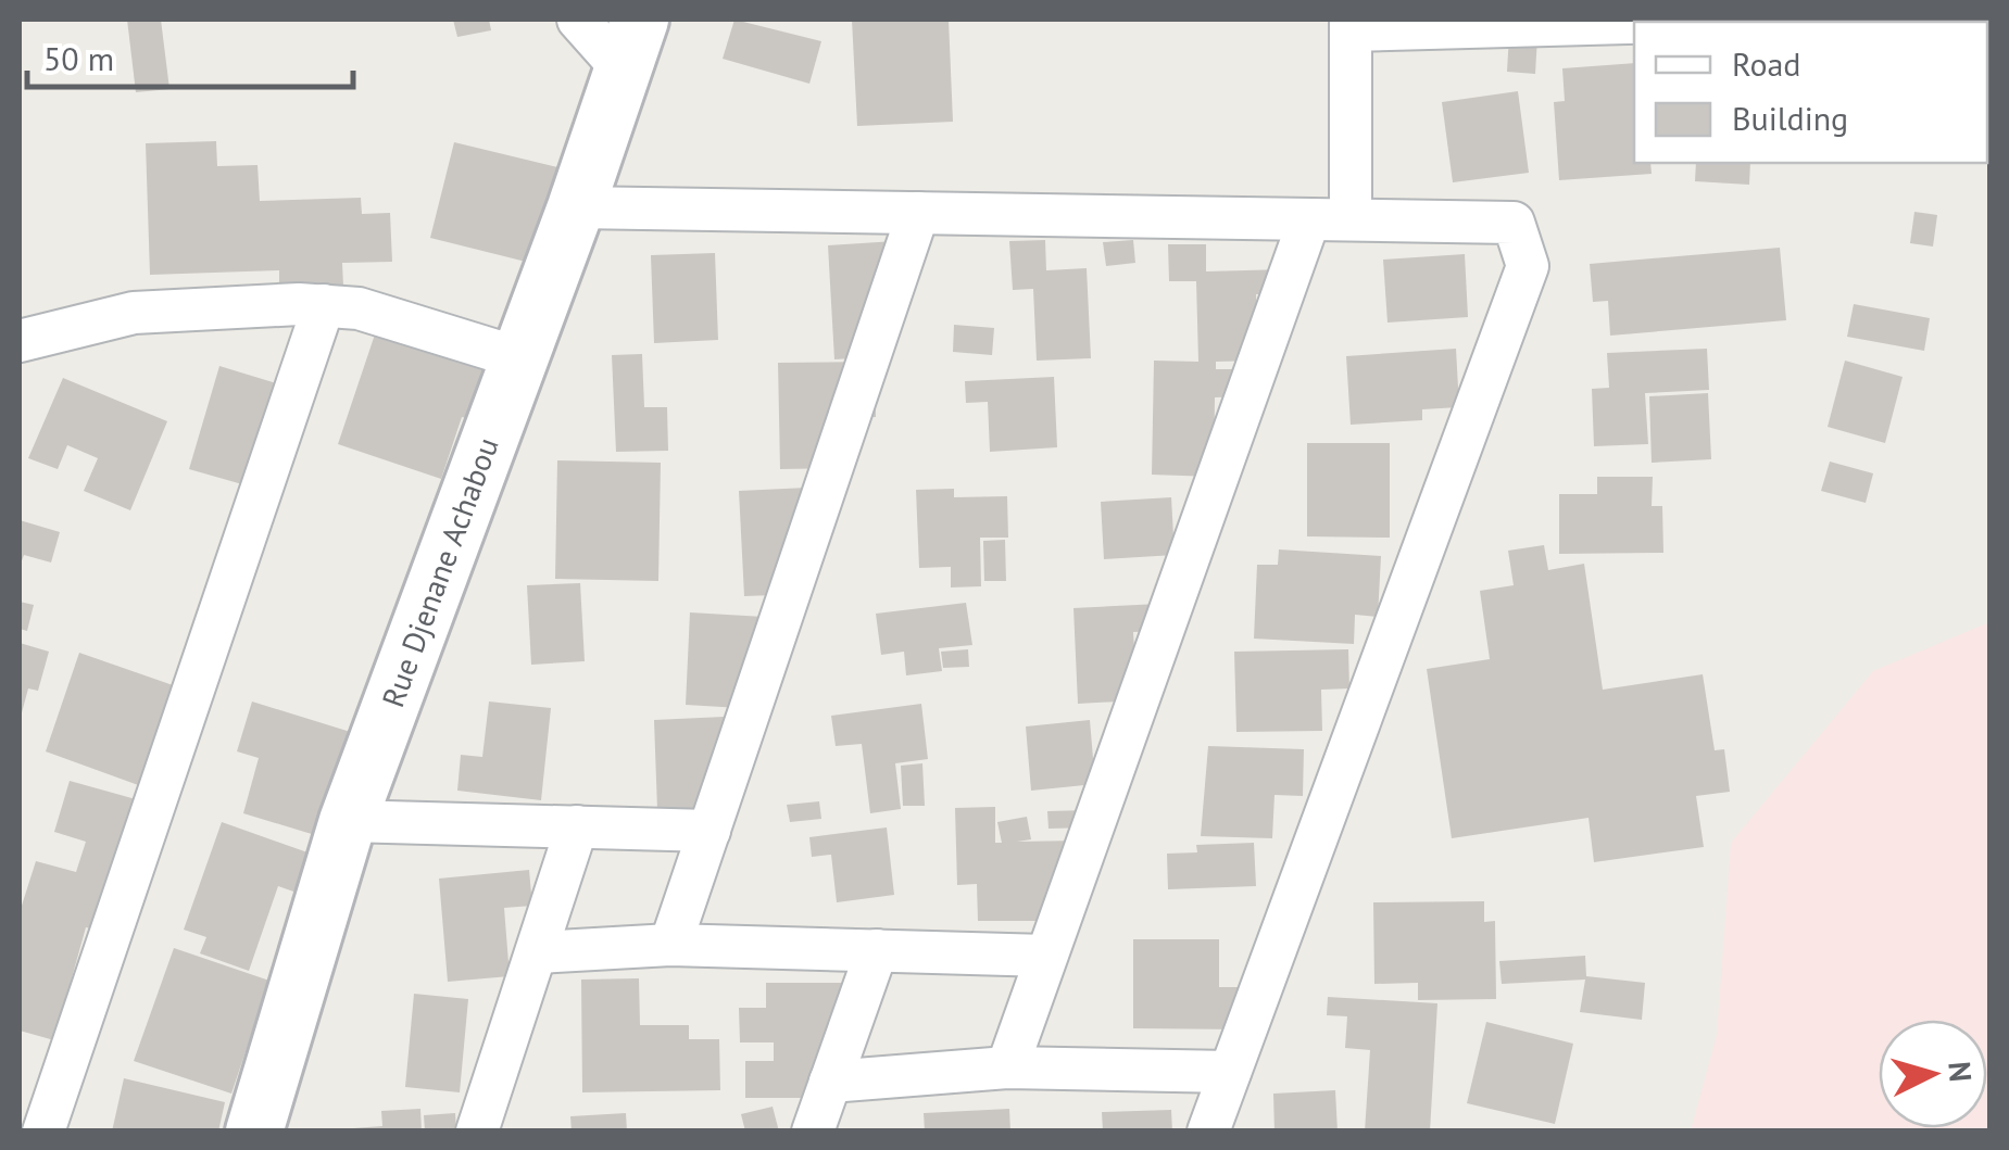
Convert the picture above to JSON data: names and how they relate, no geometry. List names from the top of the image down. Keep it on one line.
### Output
{"streets":{"main road":["Rue Djenane Achabou"]},"legend":["Road","Building"],"scale_bar":"50 m","north":"right"}
